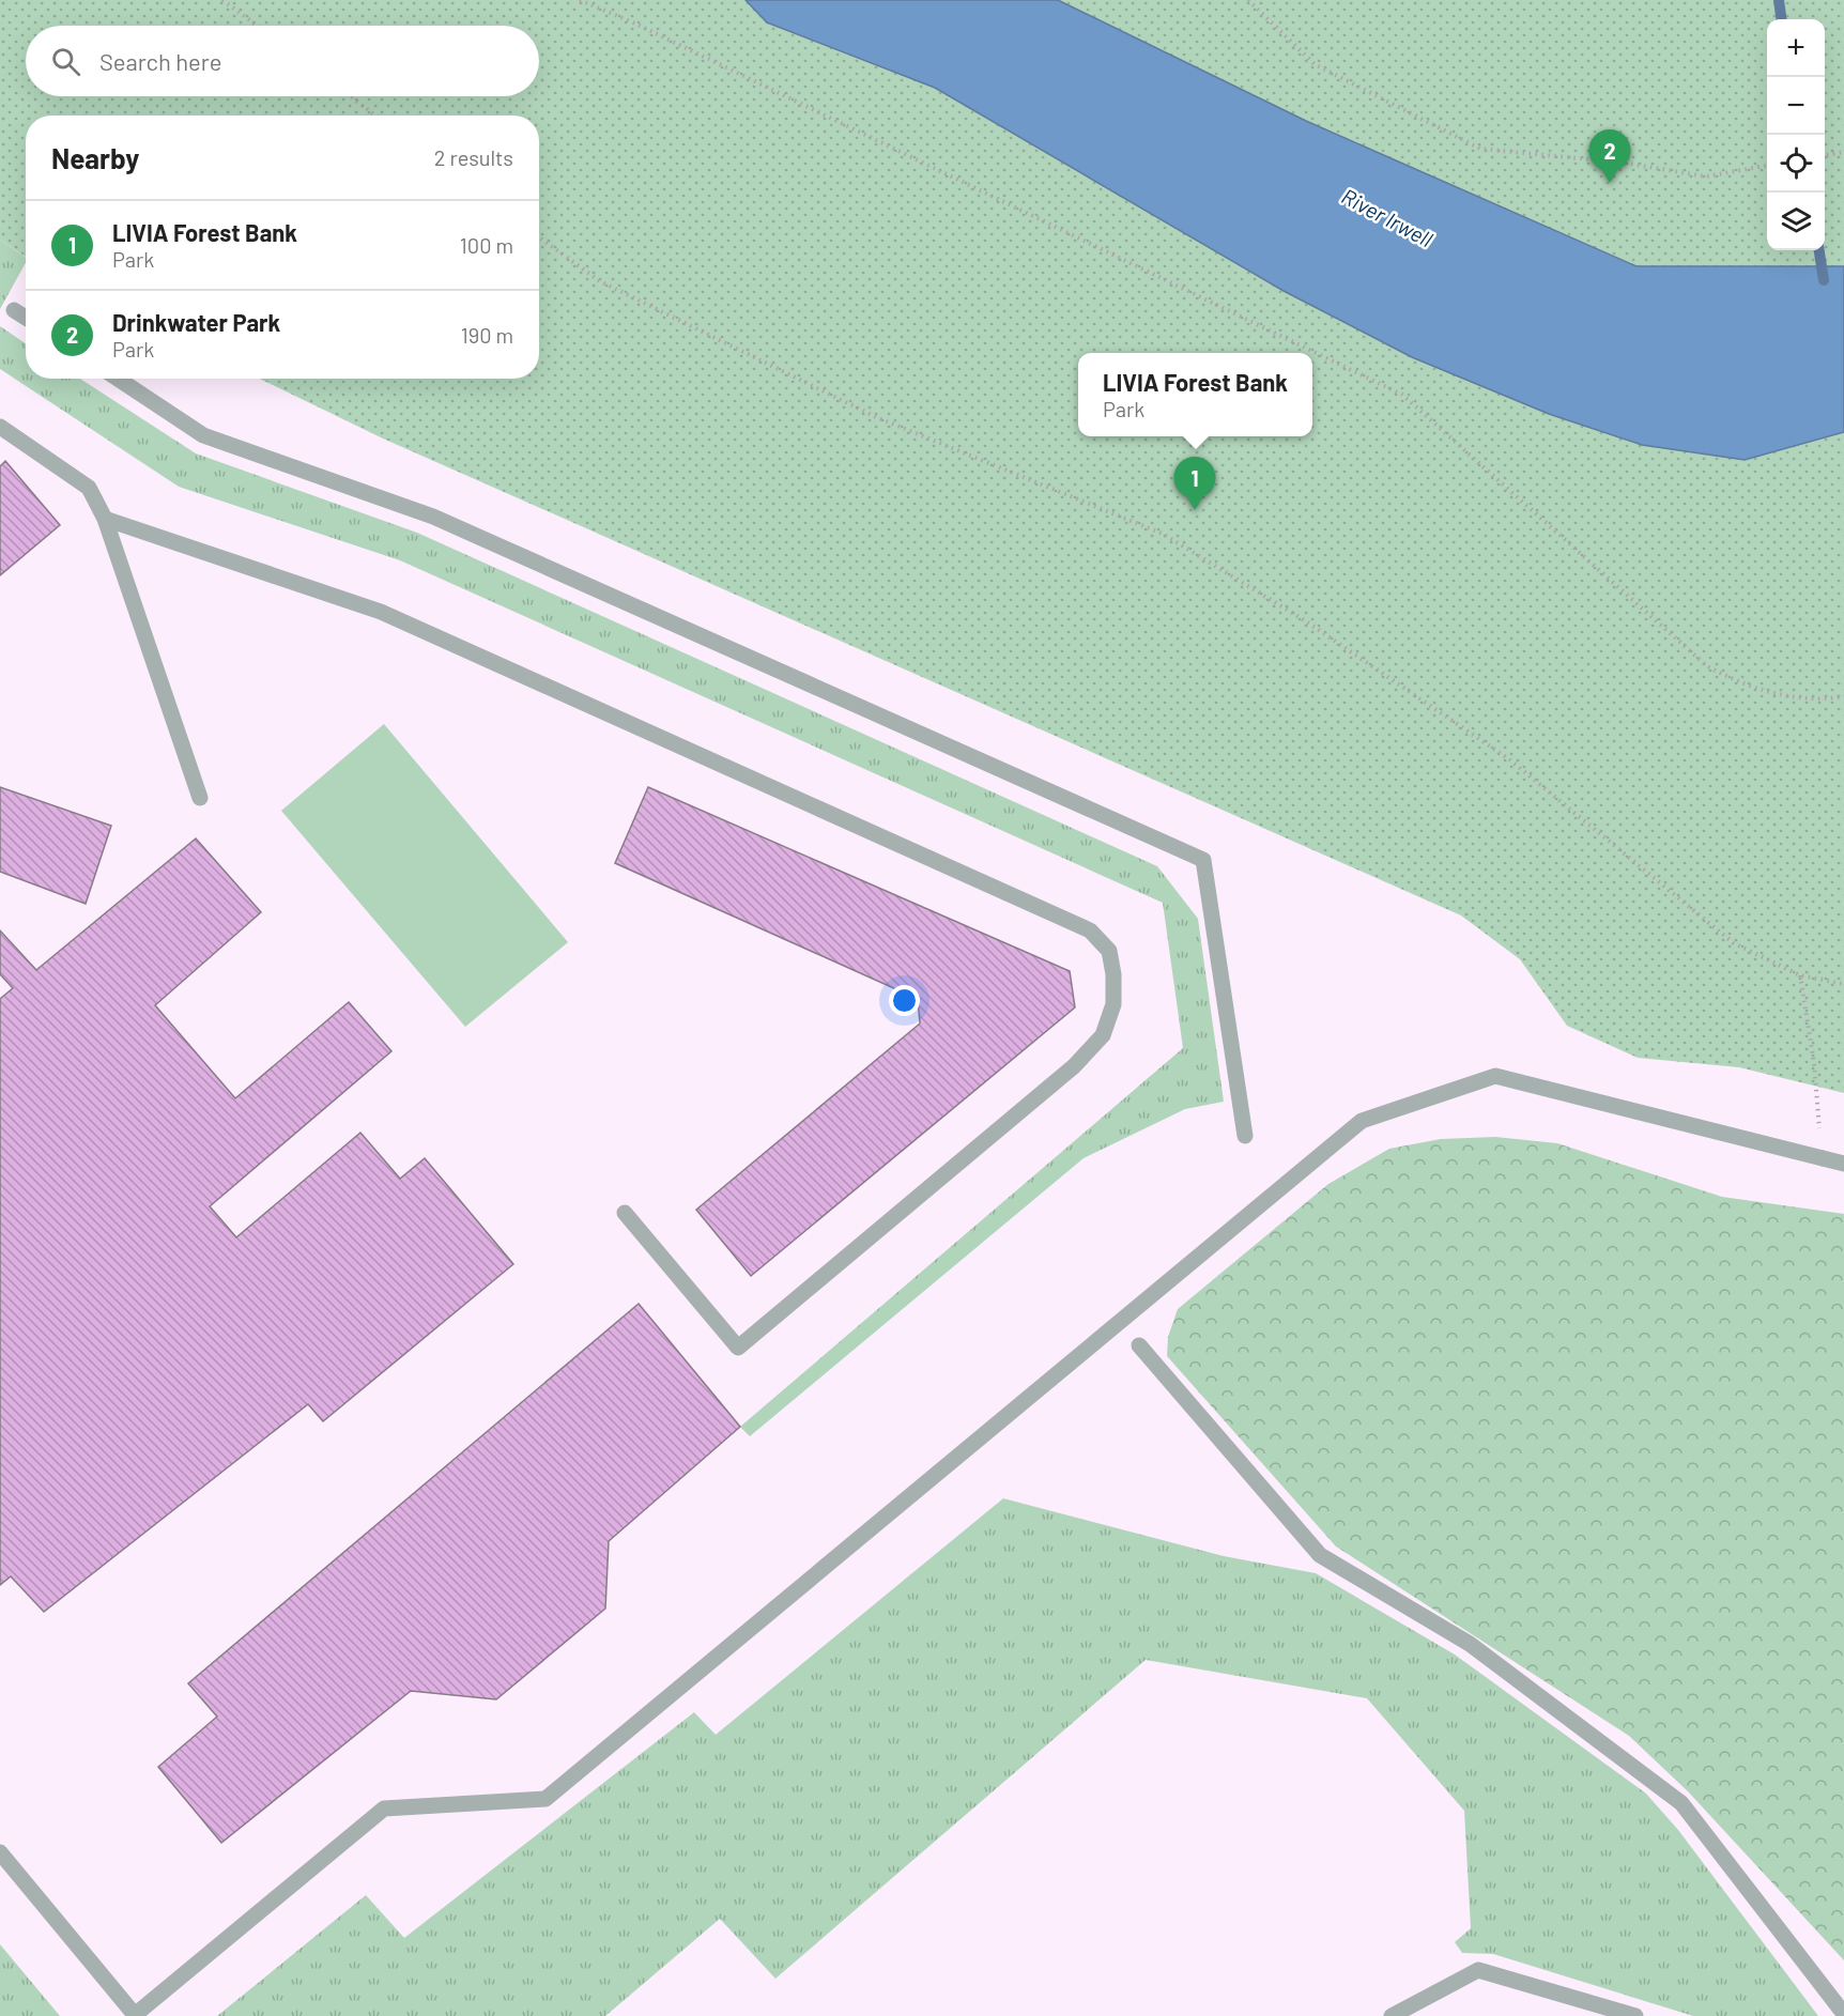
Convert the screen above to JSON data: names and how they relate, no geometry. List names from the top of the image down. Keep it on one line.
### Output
{"water":["River Irwell"],"page":{"map_buttons":["+","−"],"search":"Search here","heading":["Nearby","2 results"],"pins":["2","1"],"list":[{"mark":"1","name":"LIVIA Forest Bank","note":"Park","value":"100 m"},{"mark":"2","name":"Drinkwater Park","note":"Park","value":"190 m"}],"popup":["LIVIA Forest Bank","Park"]}}
